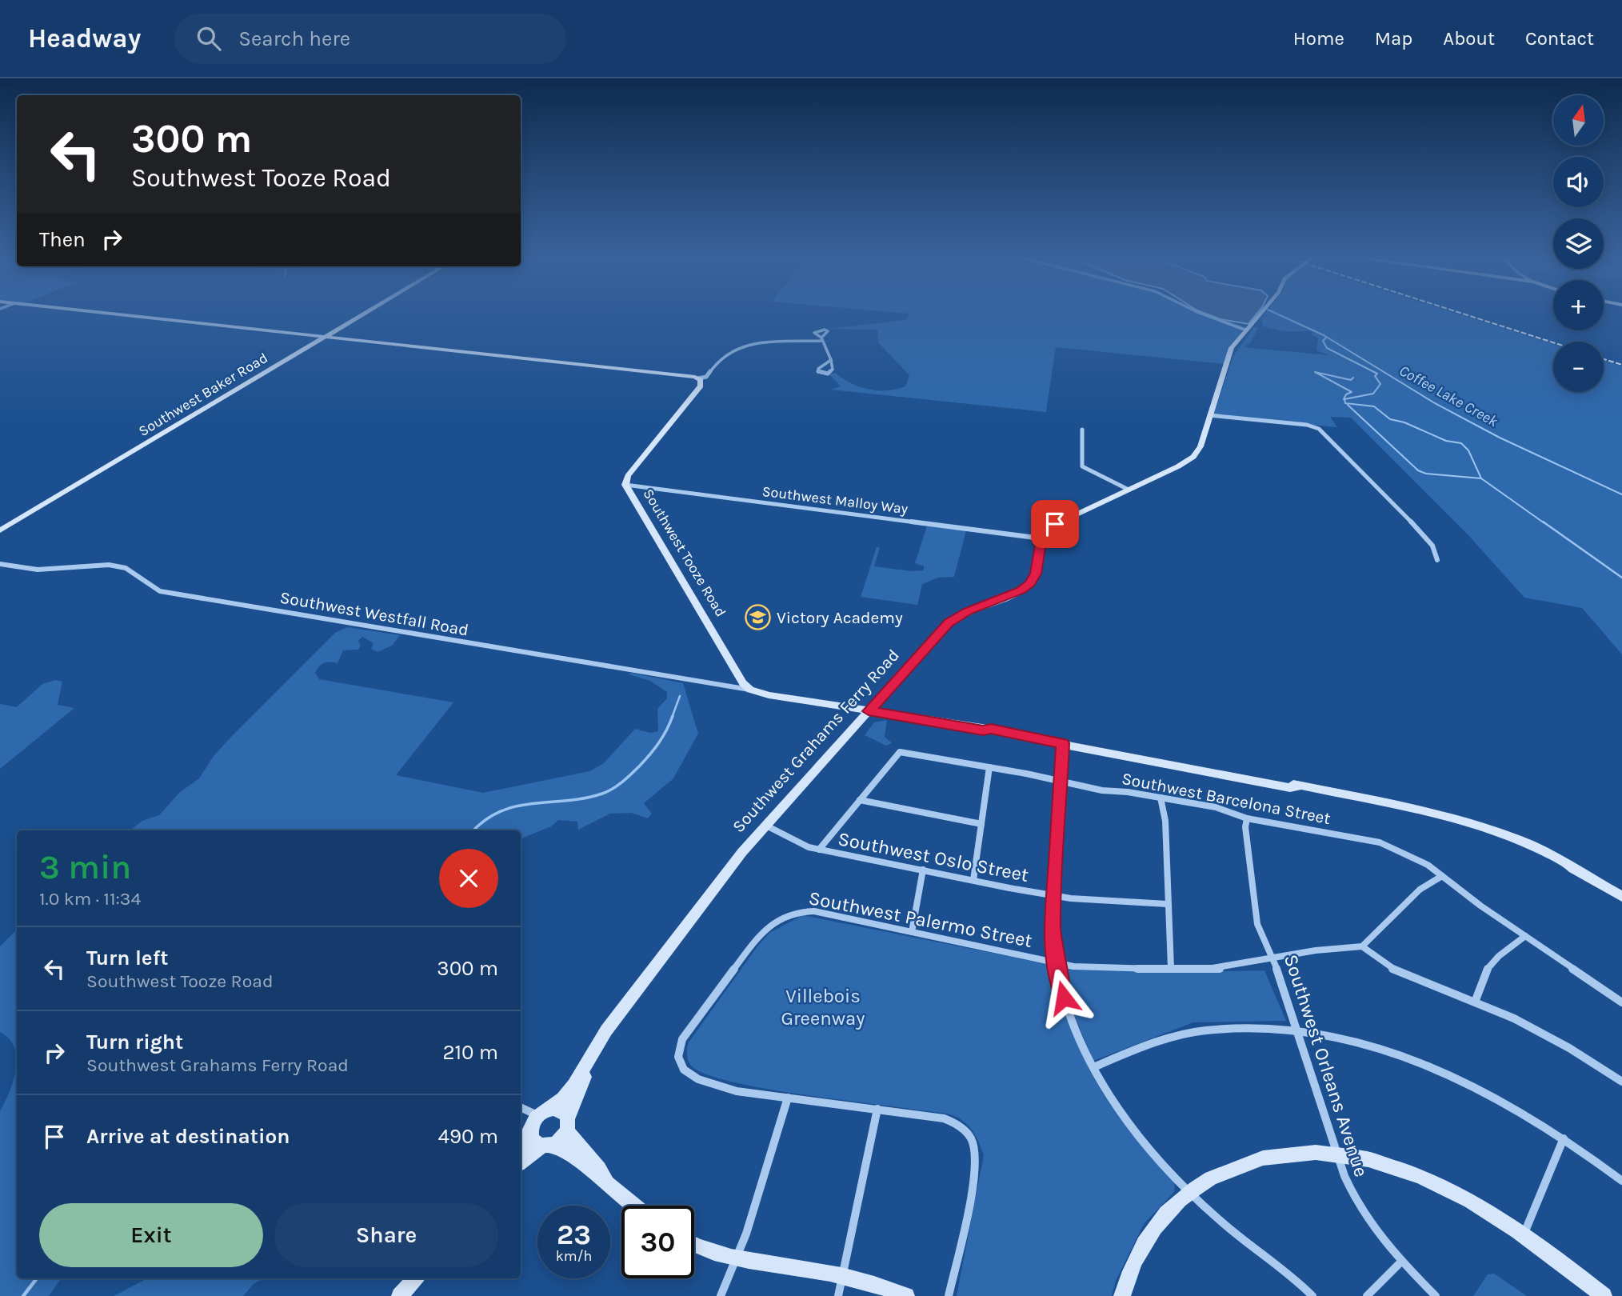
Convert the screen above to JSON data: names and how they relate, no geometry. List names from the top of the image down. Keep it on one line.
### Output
{"streets":{"main road":["Southwest Baker Road","Southwest Tooze Road","Southwest Grahams Ferry Road"],"street":["Southwest Malloy Way","Southwest Westfall Road","Southwest Barcelona Street","Southwest Oslo Street","Southwest Palermo Street","Southwest Orleans Avenue"]},"crossings":[["Southwest Malloy Way","Southwest Tooze Road"],["Southwest Malloy Way","Southwest Grahams Ferry Road"],["Southwest Tooze Road","Southwest Westfall Road"],["Southwest Grahams Ferry Road","Southwest Oslo Street"],["Southwest Barcelona Street","Southwest Orleans Avenue"],["Southwest Palermo Street","Southwest Orleans Avenue"]],"water":["Coffee Lake Creek"],"parks":["Villebois Greenway"],"places":{"school or university":["Victory Academy"]},"north":"top","page":{"header":"Headway","search":"Search here","nav":["Home","Map","About","Contact"],"map_buttons":["+","−"],"turn":["300 m","Southwest Tooze Road"],"then":"Then","heading":["3 min","1.0 km · 11:34"],"list":[{"name":"Turn left","note":"Southwest Tooze Road","value":"300 m"},{"name":"Turn right","note":"Southwest Grahams Ferry Road","value":"210 m"},{"name":"Arrive at destination","value":"490 m"}],"buttons":["Exit","Share"],"speed":"23 km/h","limit":"30"}}
